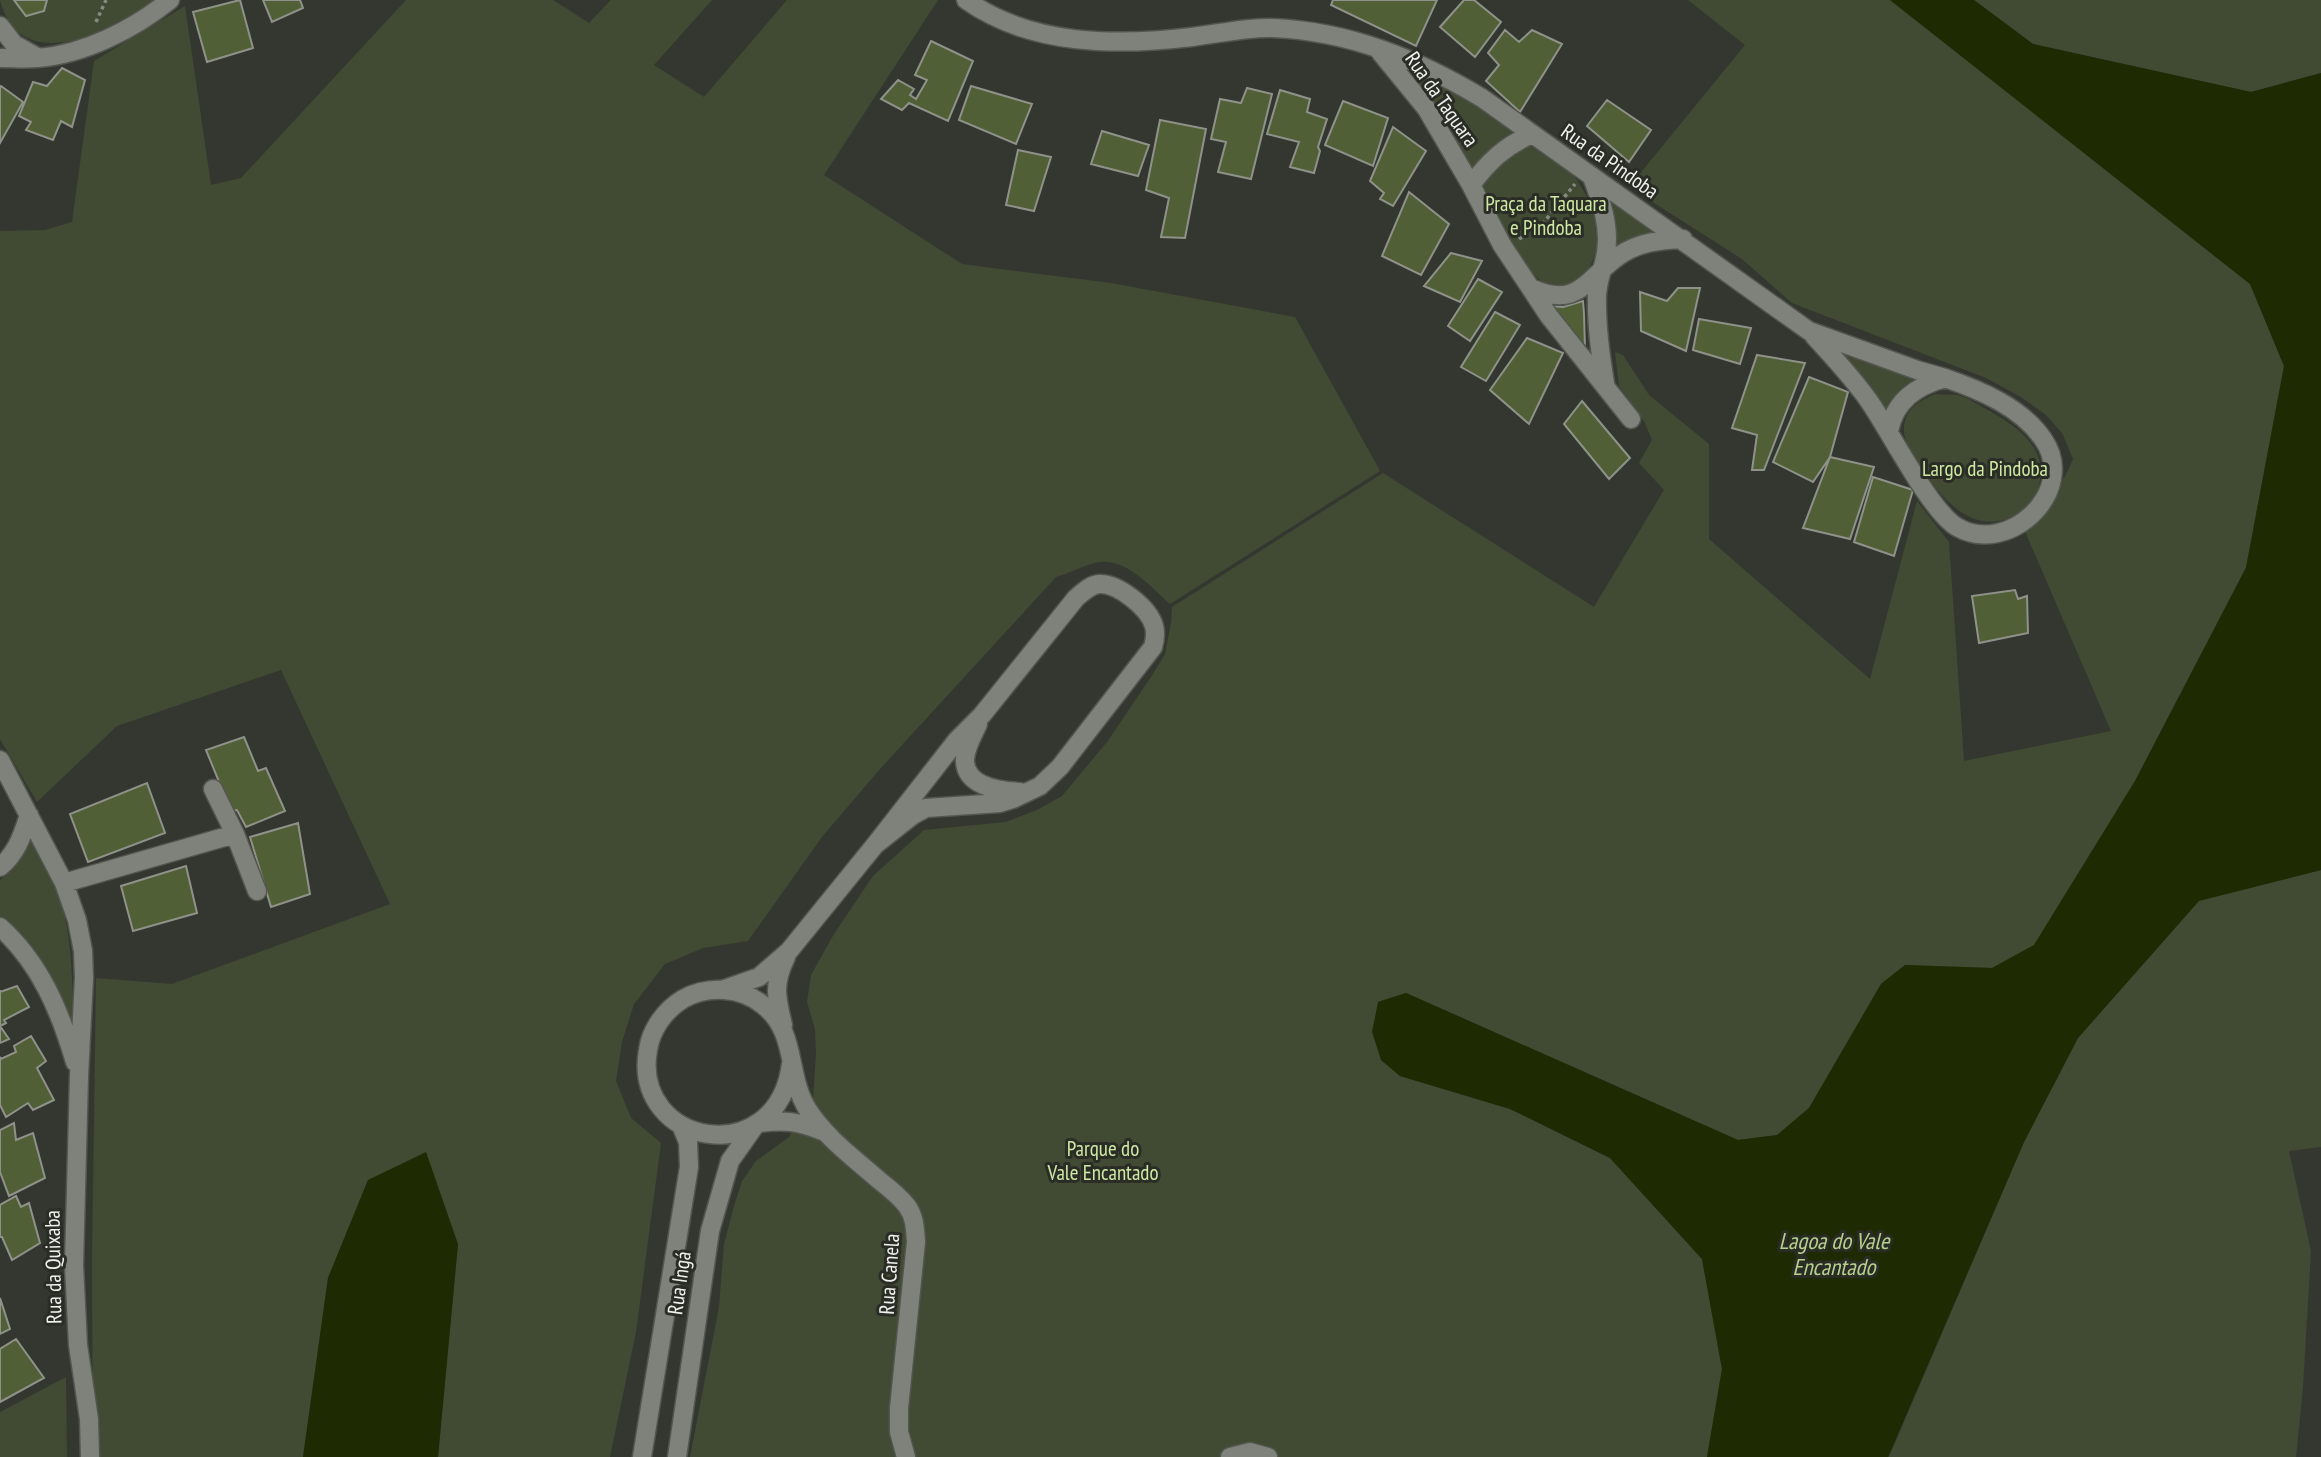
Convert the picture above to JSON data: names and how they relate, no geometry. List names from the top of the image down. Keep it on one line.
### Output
{"streets":{"street":["Rua da Taquara","Rua da Pindoba","Rua da Quixaba","Rua Canela","Rua Ingá"]},"crossings":[["Rua da Taquara","Rua da Pindoba"],["Rua Canela","Rua Ingá"]],"water":["Lagoa do Vale Encantado"],"parks":["Praça da Taquara e Pindoba","Largo da Pindoba","Parque do Vale Encantado"]}
